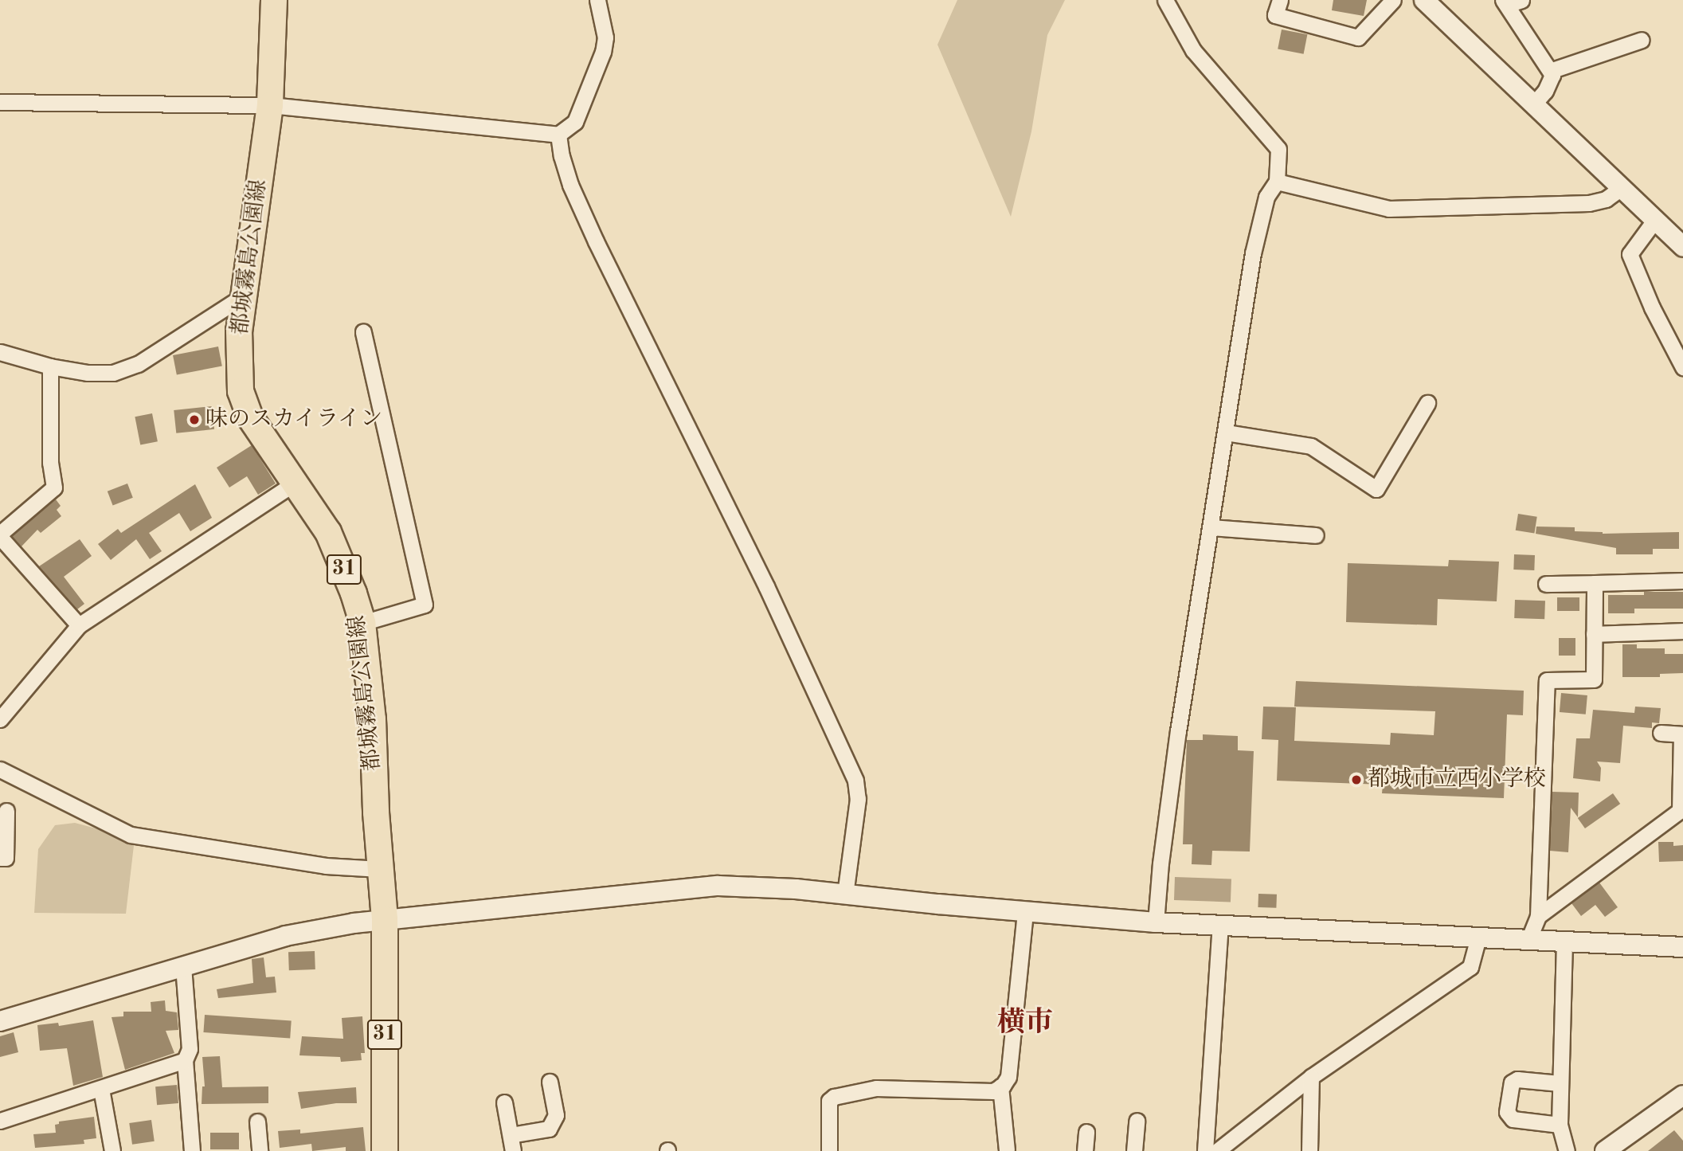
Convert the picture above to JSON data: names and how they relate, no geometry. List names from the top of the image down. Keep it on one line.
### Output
{"streets":{"main road":["都城霧島公園線","31"]},"districts":["横市"],"places":["味のスカイライン","都城市立西小学校"]}
